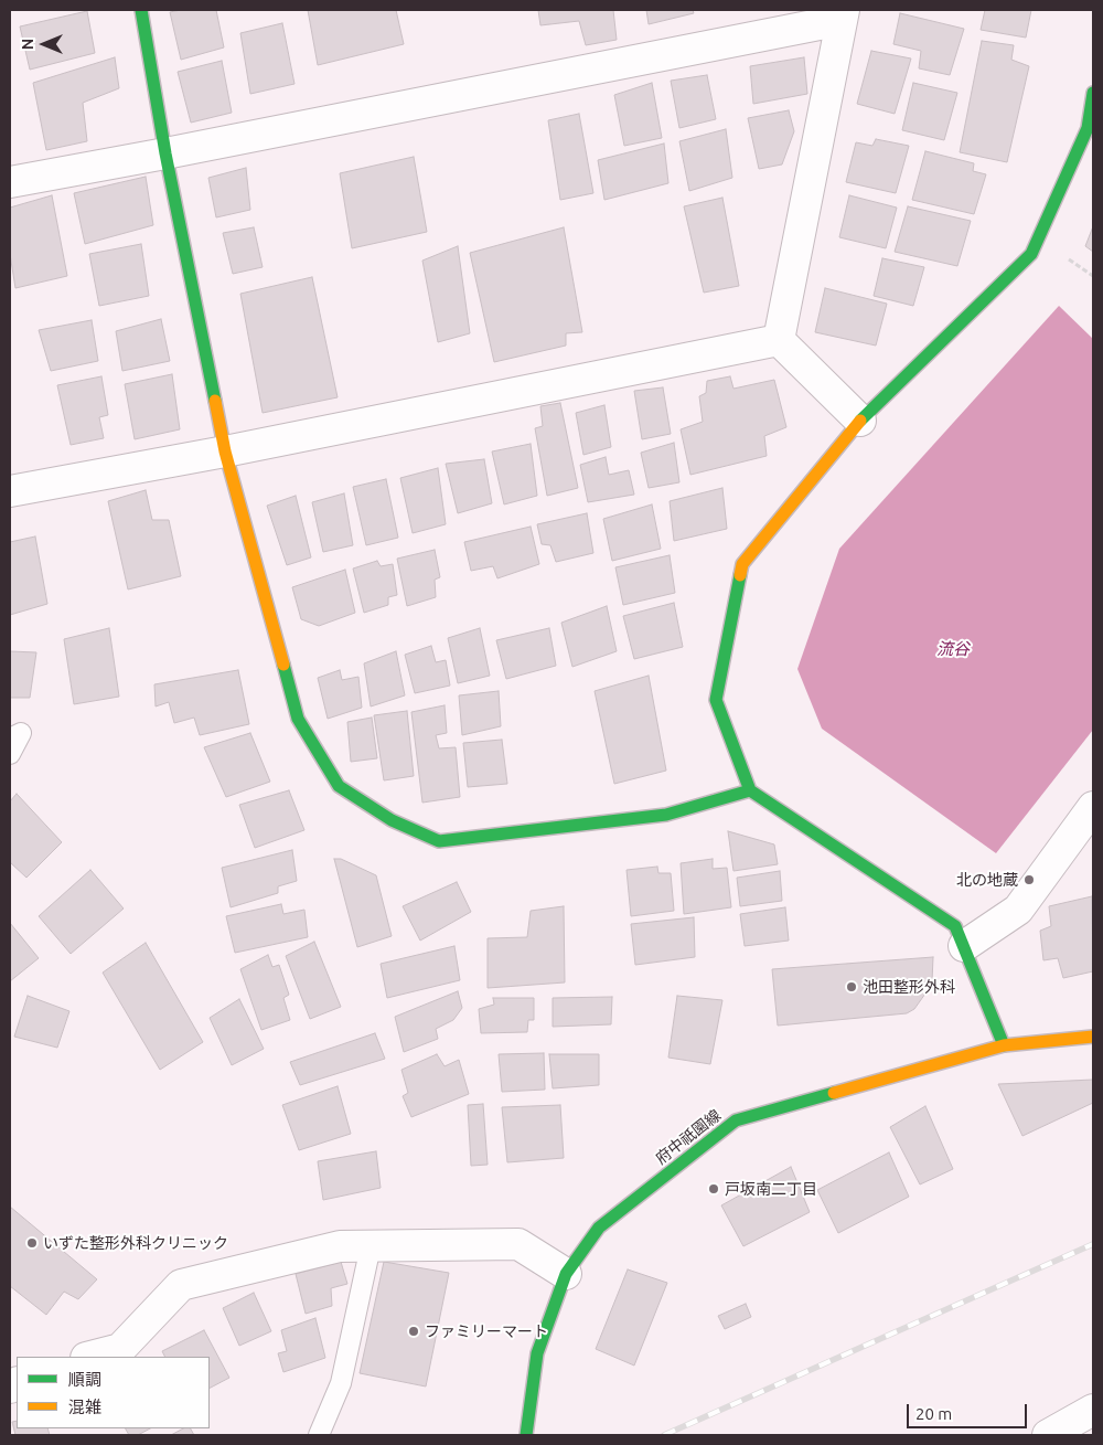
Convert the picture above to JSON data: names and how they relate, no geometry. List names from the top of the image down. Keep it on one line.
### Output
{"streets":{"street":["府中祇園線"]},"water":["流谷"],"places":["北の地蔵","池田整形外科","戸坂南二丁目","いずた整形外科クリニック","ファミリーマート"],"legend":["順調","混雑"],"scale_bar":"20 m","north":"left"}
